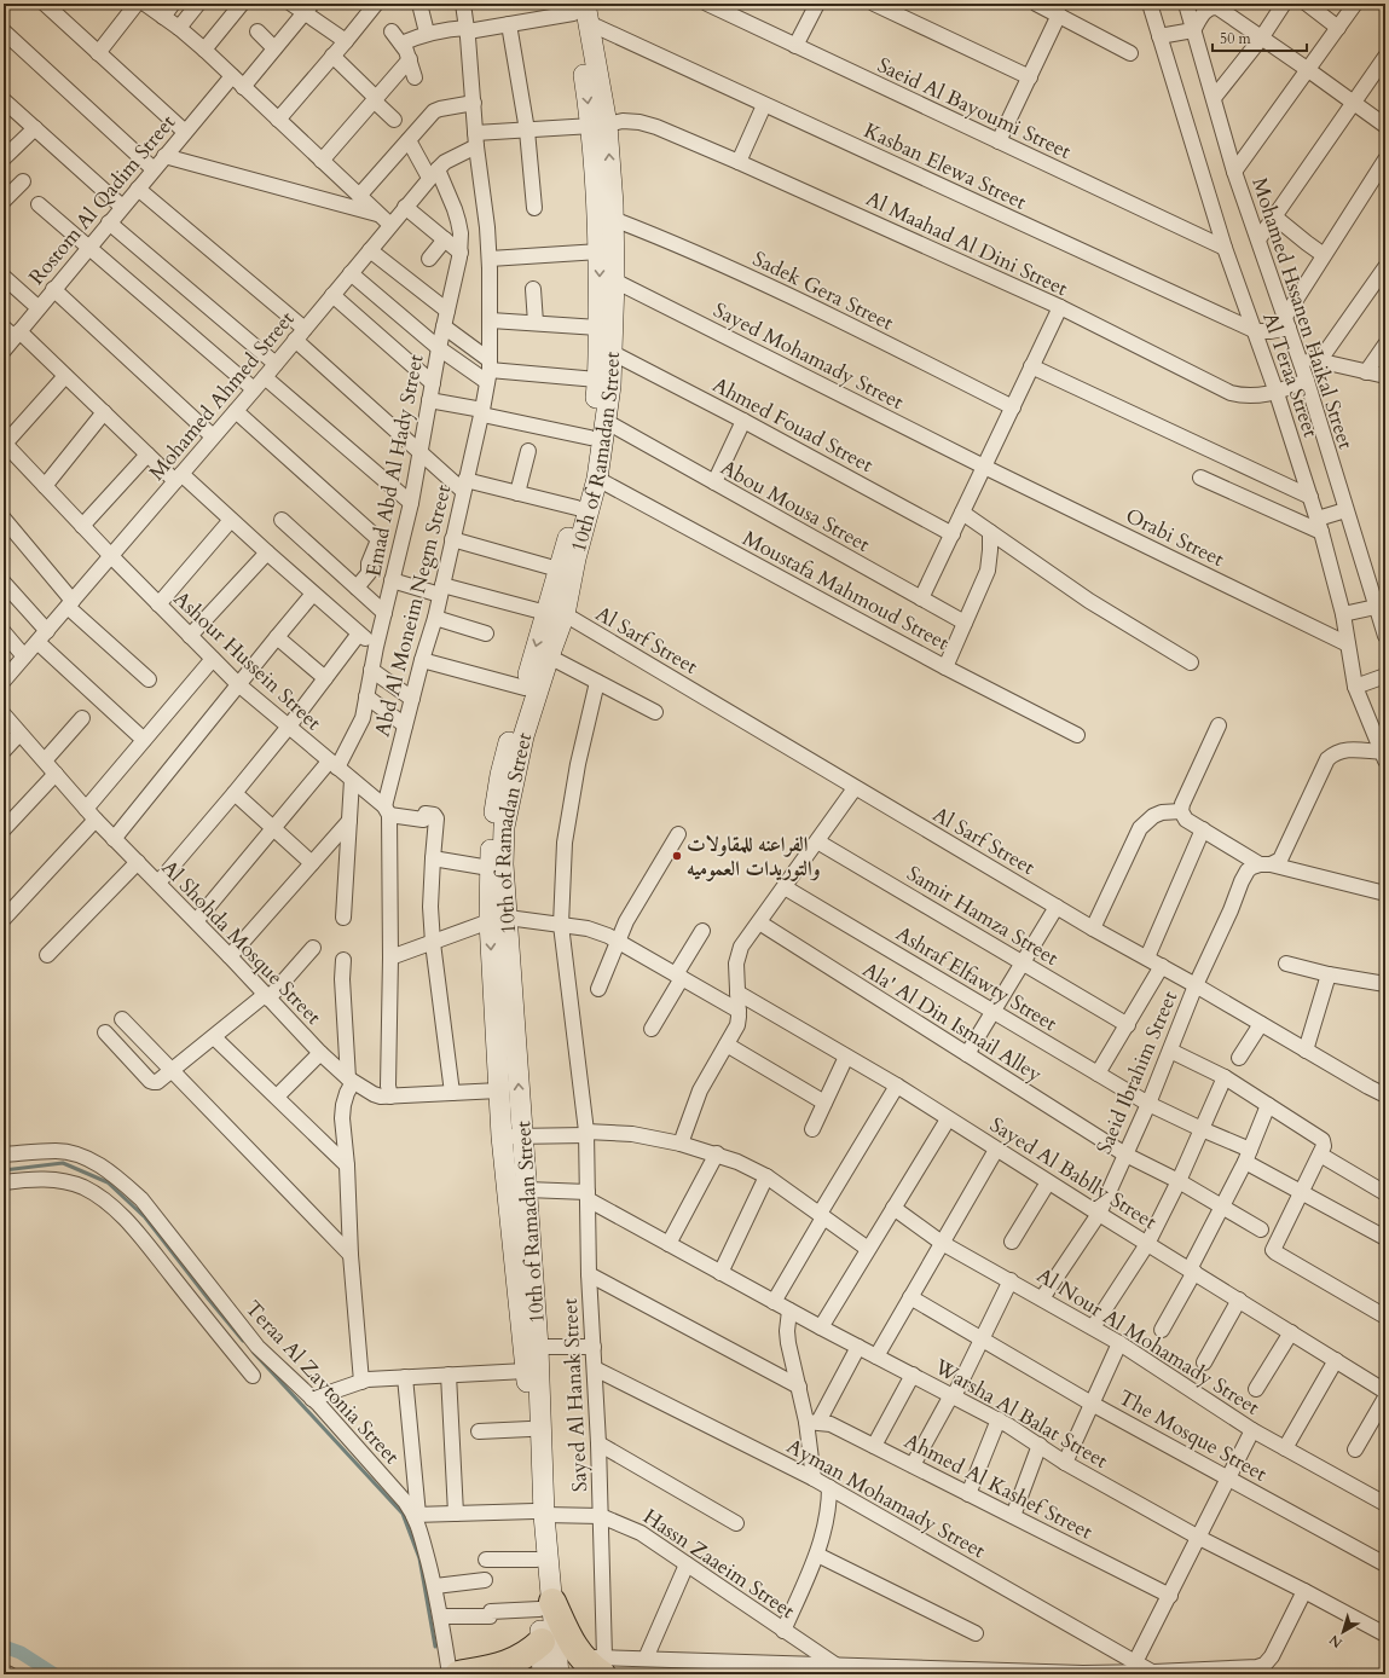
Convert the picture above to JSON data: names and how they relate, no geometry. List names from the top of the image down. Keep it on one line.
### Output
{"streets":{"main road":["10th of Ramadan Street"],"street":["Saeid Al Bayoumi Street","Kasban Elewa Street","Rostom Al Qadim Street","Al Maahad Al Dini Street","Sadek Gera Street","Mohamed Hssanen Haikal Street","Sayed Mohamady Street","Al Teraa Street","Mohamed Ahmed Street","Ahmed Fouad Street","Emad Abd Al Hady Street","Abou Mousa Street","Orabi Street","Moustafa Mahmoud Street","Abd Al Moneim Negm Street","Al Sarf Street","Ashour Hussein Street","Samir Hamza Street","Al Shohda Mosque Street","Ashraf Elfawty Street","Ala' Al Din Ismail Alley","Saeid Ibrahim Street","Sayed Al Bablly Street","Al Nour Al Mohamady Street","Teraa Al Zaytonia Street","Sayed Al Hanak Street","Warsha Al Balat Street","The Mosque Street","Ahmed Al Kashef Street","Ayman Mohamady Street","Hassn Zaaeim Street"]},"crossings":[["Saeid Al Bayoumi Street","Al Teraa Street"],["Kasban Elewa Street","Mohamed Hssanen Haikal Street"],["Kasban Elewa Street","Al Teraa Street"],["Kasban Elewa Street","10th of Ramadan Street"],["Al Maahad Al Dini Street","Mohamed Hssanen Haikal Street"],["Al Maahad Al Dini Street","Al Teraa Street"],["Al Maahad Al Dini Street","Mohamed Ahmed Street"],["Al Maahad Al Dini Street","10th of Ramadan Street"],["Sadek Gera Street","10th of Ramadan Street"],["Sayed Mohamady Street","10th of Ramadan Street"],["Sayed Mohamady Street","Orabi Street"],["Al Teraa Street","Orabi Street"],["Al Teraa Street","Saeid Ibrahim Street"],["Mohamed Ahmed Street","10th of Ramadan Street"],["Mohamed Ahmed Street","Emad Abd Al Hady Street"],["Mohamed Ahmed Street","Abd Al Moneim Negm Street"],["Mohamed Ahmed Street","Ashour Hussein Street"],["Ahmed Fouad Street","10th of Ramadan Street"],["10th of Ramadan Street","Abou Mousa Street"],["10th of Ramadan Street","Moustafa Mahmoud Street"],["10th of Ramadan Street","Al Sarf Street"],["10th of Ramadan Street","Al Shohda Mosque Street"],["10th of Ramadan Street","Hassn Zaaeim Street"],["Emad Abd Al Hady Street","Al Sarf Street"],["Emad Abd Al Hady Street","Ashour Hussein Street"],["Emad Abd Al Hady Street","Al Shohda Mosque Street"],["Abd Al Moneim Negm Street","Al Sarf Street"],["Abd Al Moneim Negm Street","Ashour Hussein Street"],["Abd Al Moneim Negm Street","Al Shohda Mosque Street"],["Al Sarf Street","Saeid Ibrahim Street"],["Ashraf Elfawty Street","Saeid Ibrahim Street"],["Ala' Al Din Ismail Alley","Saeid Ibrahim Street"],["Saeid Ibrahim Street","Sayed Al Bablly Street"],["Saeid Ibrahim Street","Al Nour Al Mohamady Street"],["Teraa Al Zaytonia Street","Hassn Zaaeim Street"],["Sayed Al Hanak Street","Warsha Al Balat Street"],["Sayed Al Hanak Street","Ayman Mohamady Street"],["Sayed Al Hanak Street","Hassn Zaaeim Street"]],"places":["الفراعنه للمقاولات والتوريدات العموميه"],"scale_bar":"50 m","north":"bottom left"}
